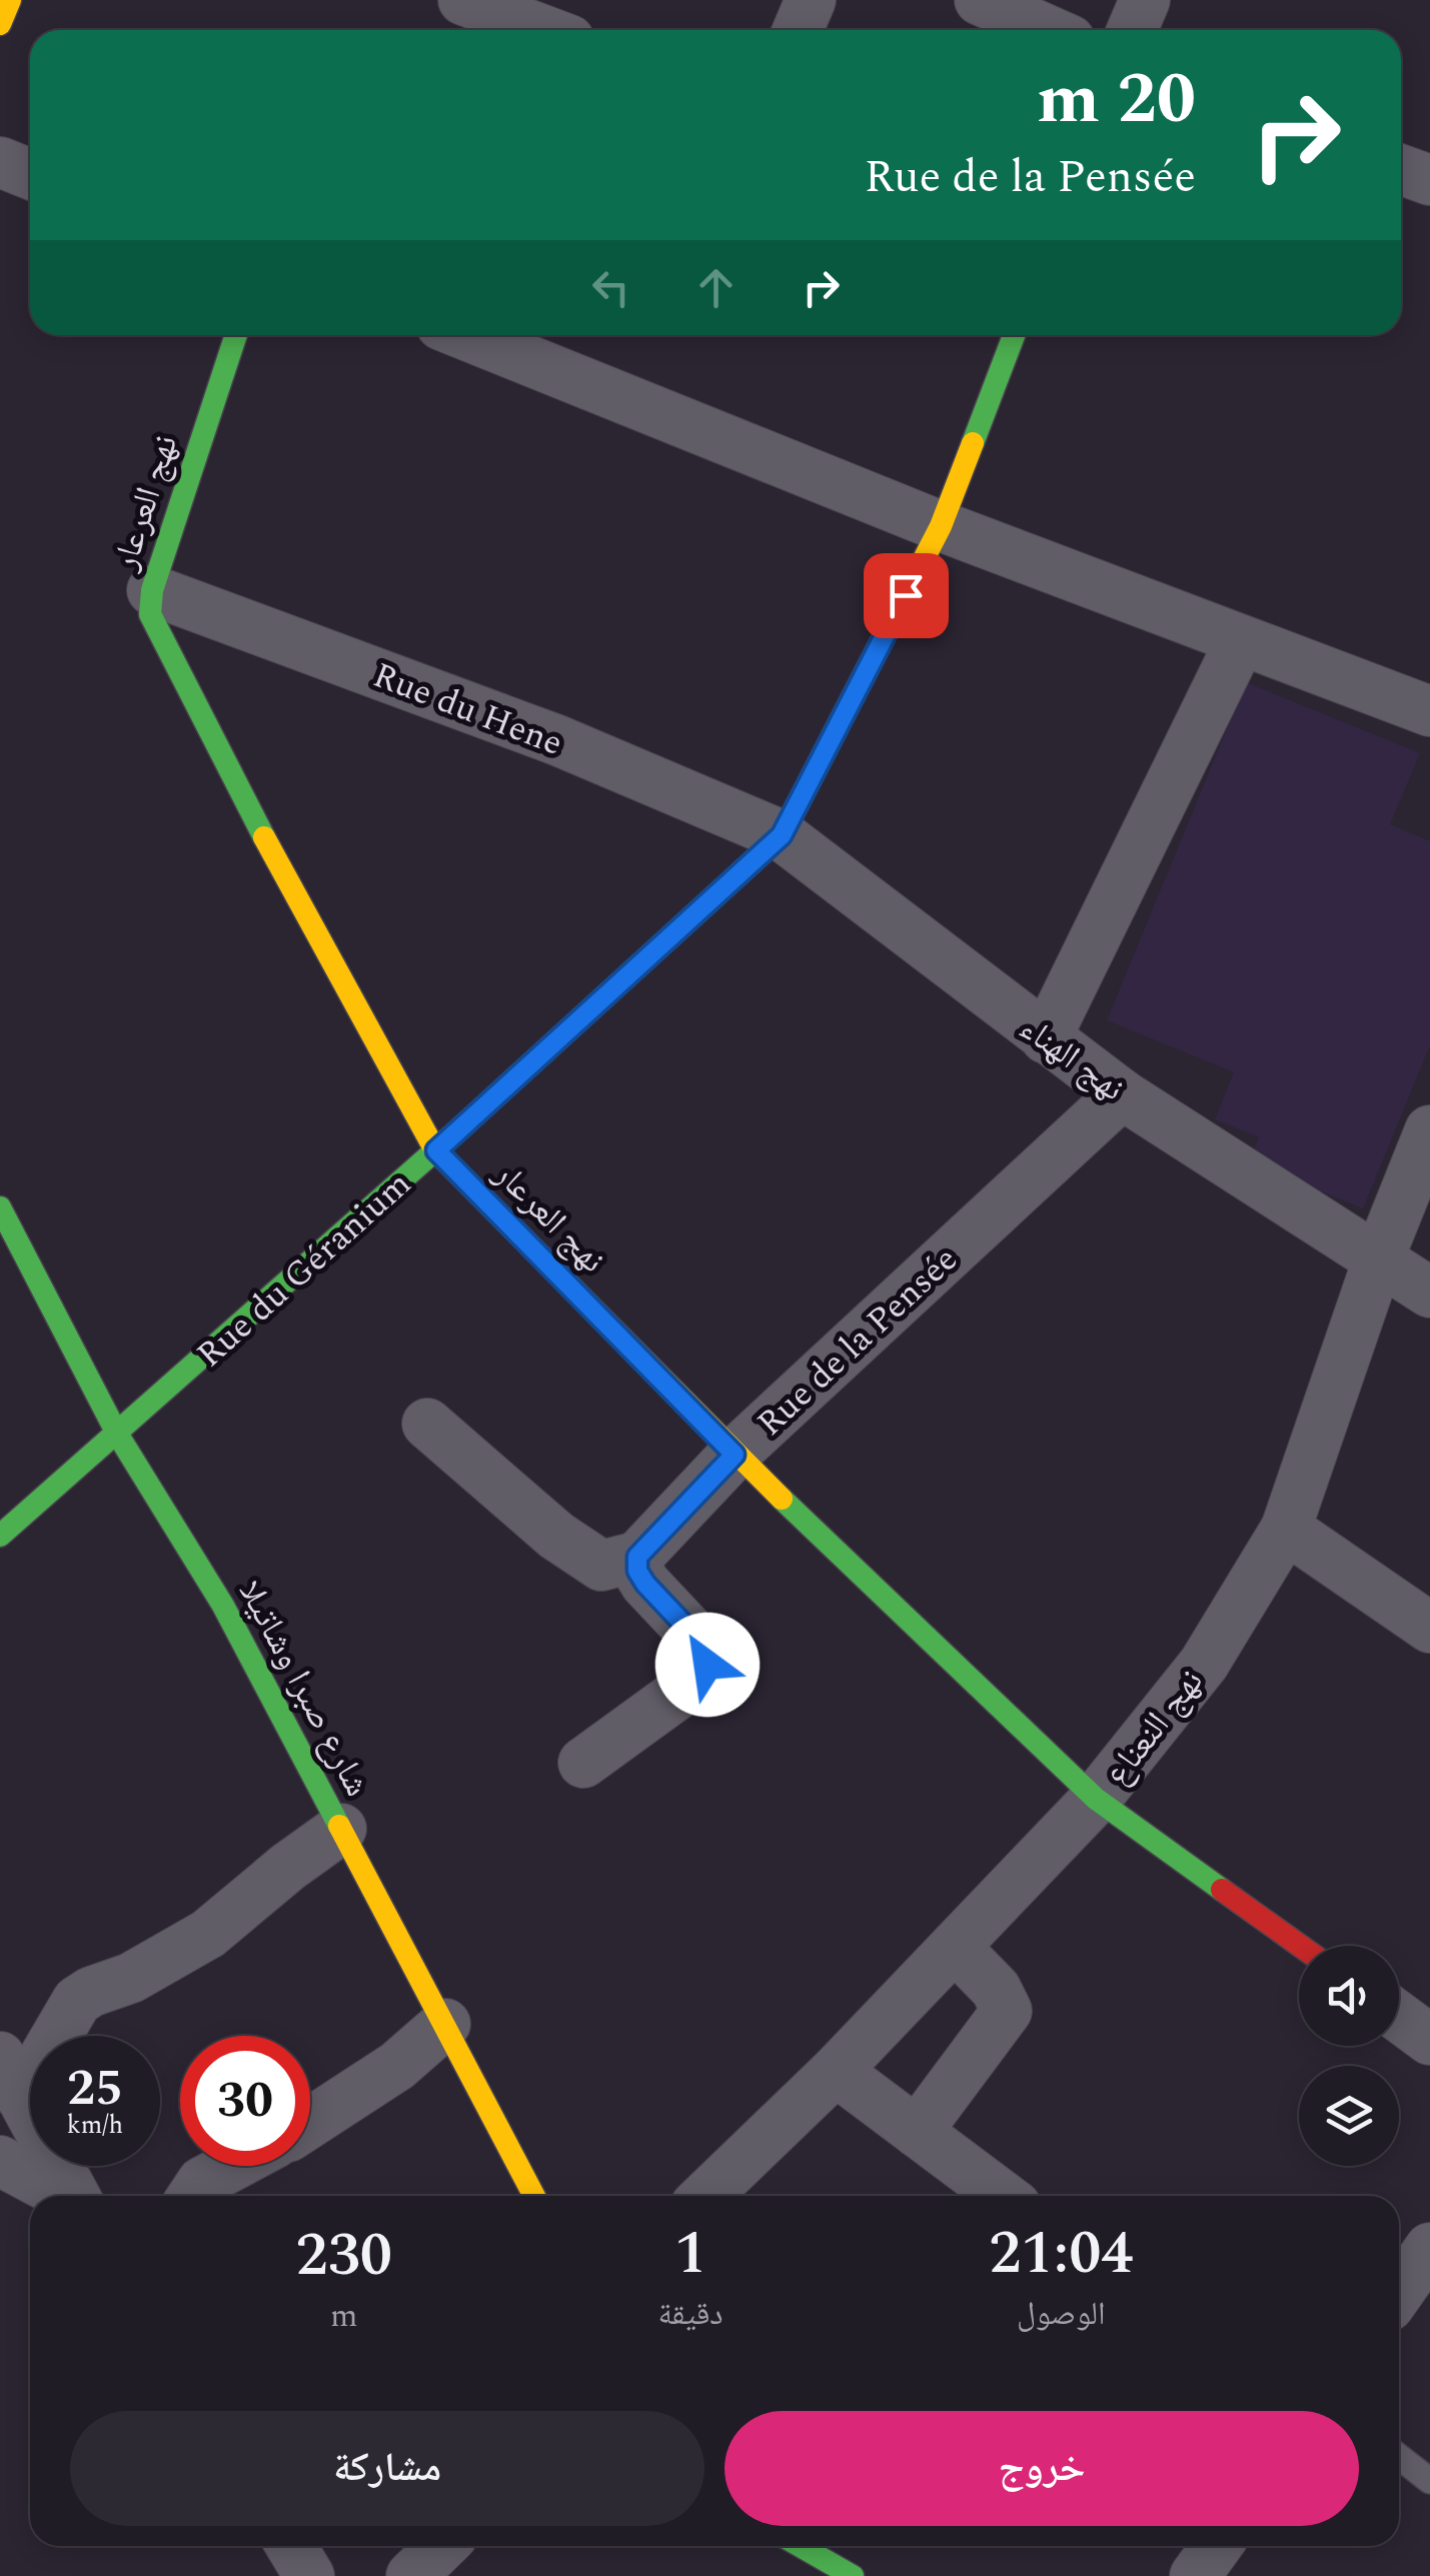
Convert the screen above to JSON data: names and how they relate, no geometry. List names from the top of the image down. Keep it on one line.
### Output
{"streets":{"street":["نهج العرعار","Rue du Hene","نهج الهناء","Rue du Géranium","Rue de la Pensée","شارع صبرا وشاتيلا","نهج النعناع"]},"crossings":[["نهج العرعار","Rue du Hene"],["نهج العرعار","Rue du Géranium"],["نهج العرعار","Rue de la Pensée"],["نهج العرعار","نهج النعناع"],["Rue du Hene","نهج الهناء"],["Rue du Hene","Rue du Géranium"],["نهج الهناء","Rue du Géranium"],["نهج الهناء","Rue de la Pensée"],["نهج الهناء","نهج النعناع"],["Rue du Géranium","شارع صبرا وشاتيلا"]],"page":{"turn":["20 m","Rue de la Pensée"],"speed":"25 km/h","limit":"30","eta":["21:04","الوصول","1","دقيقة","230","m"],"buttons":["خروج","مشاركة"]}}
